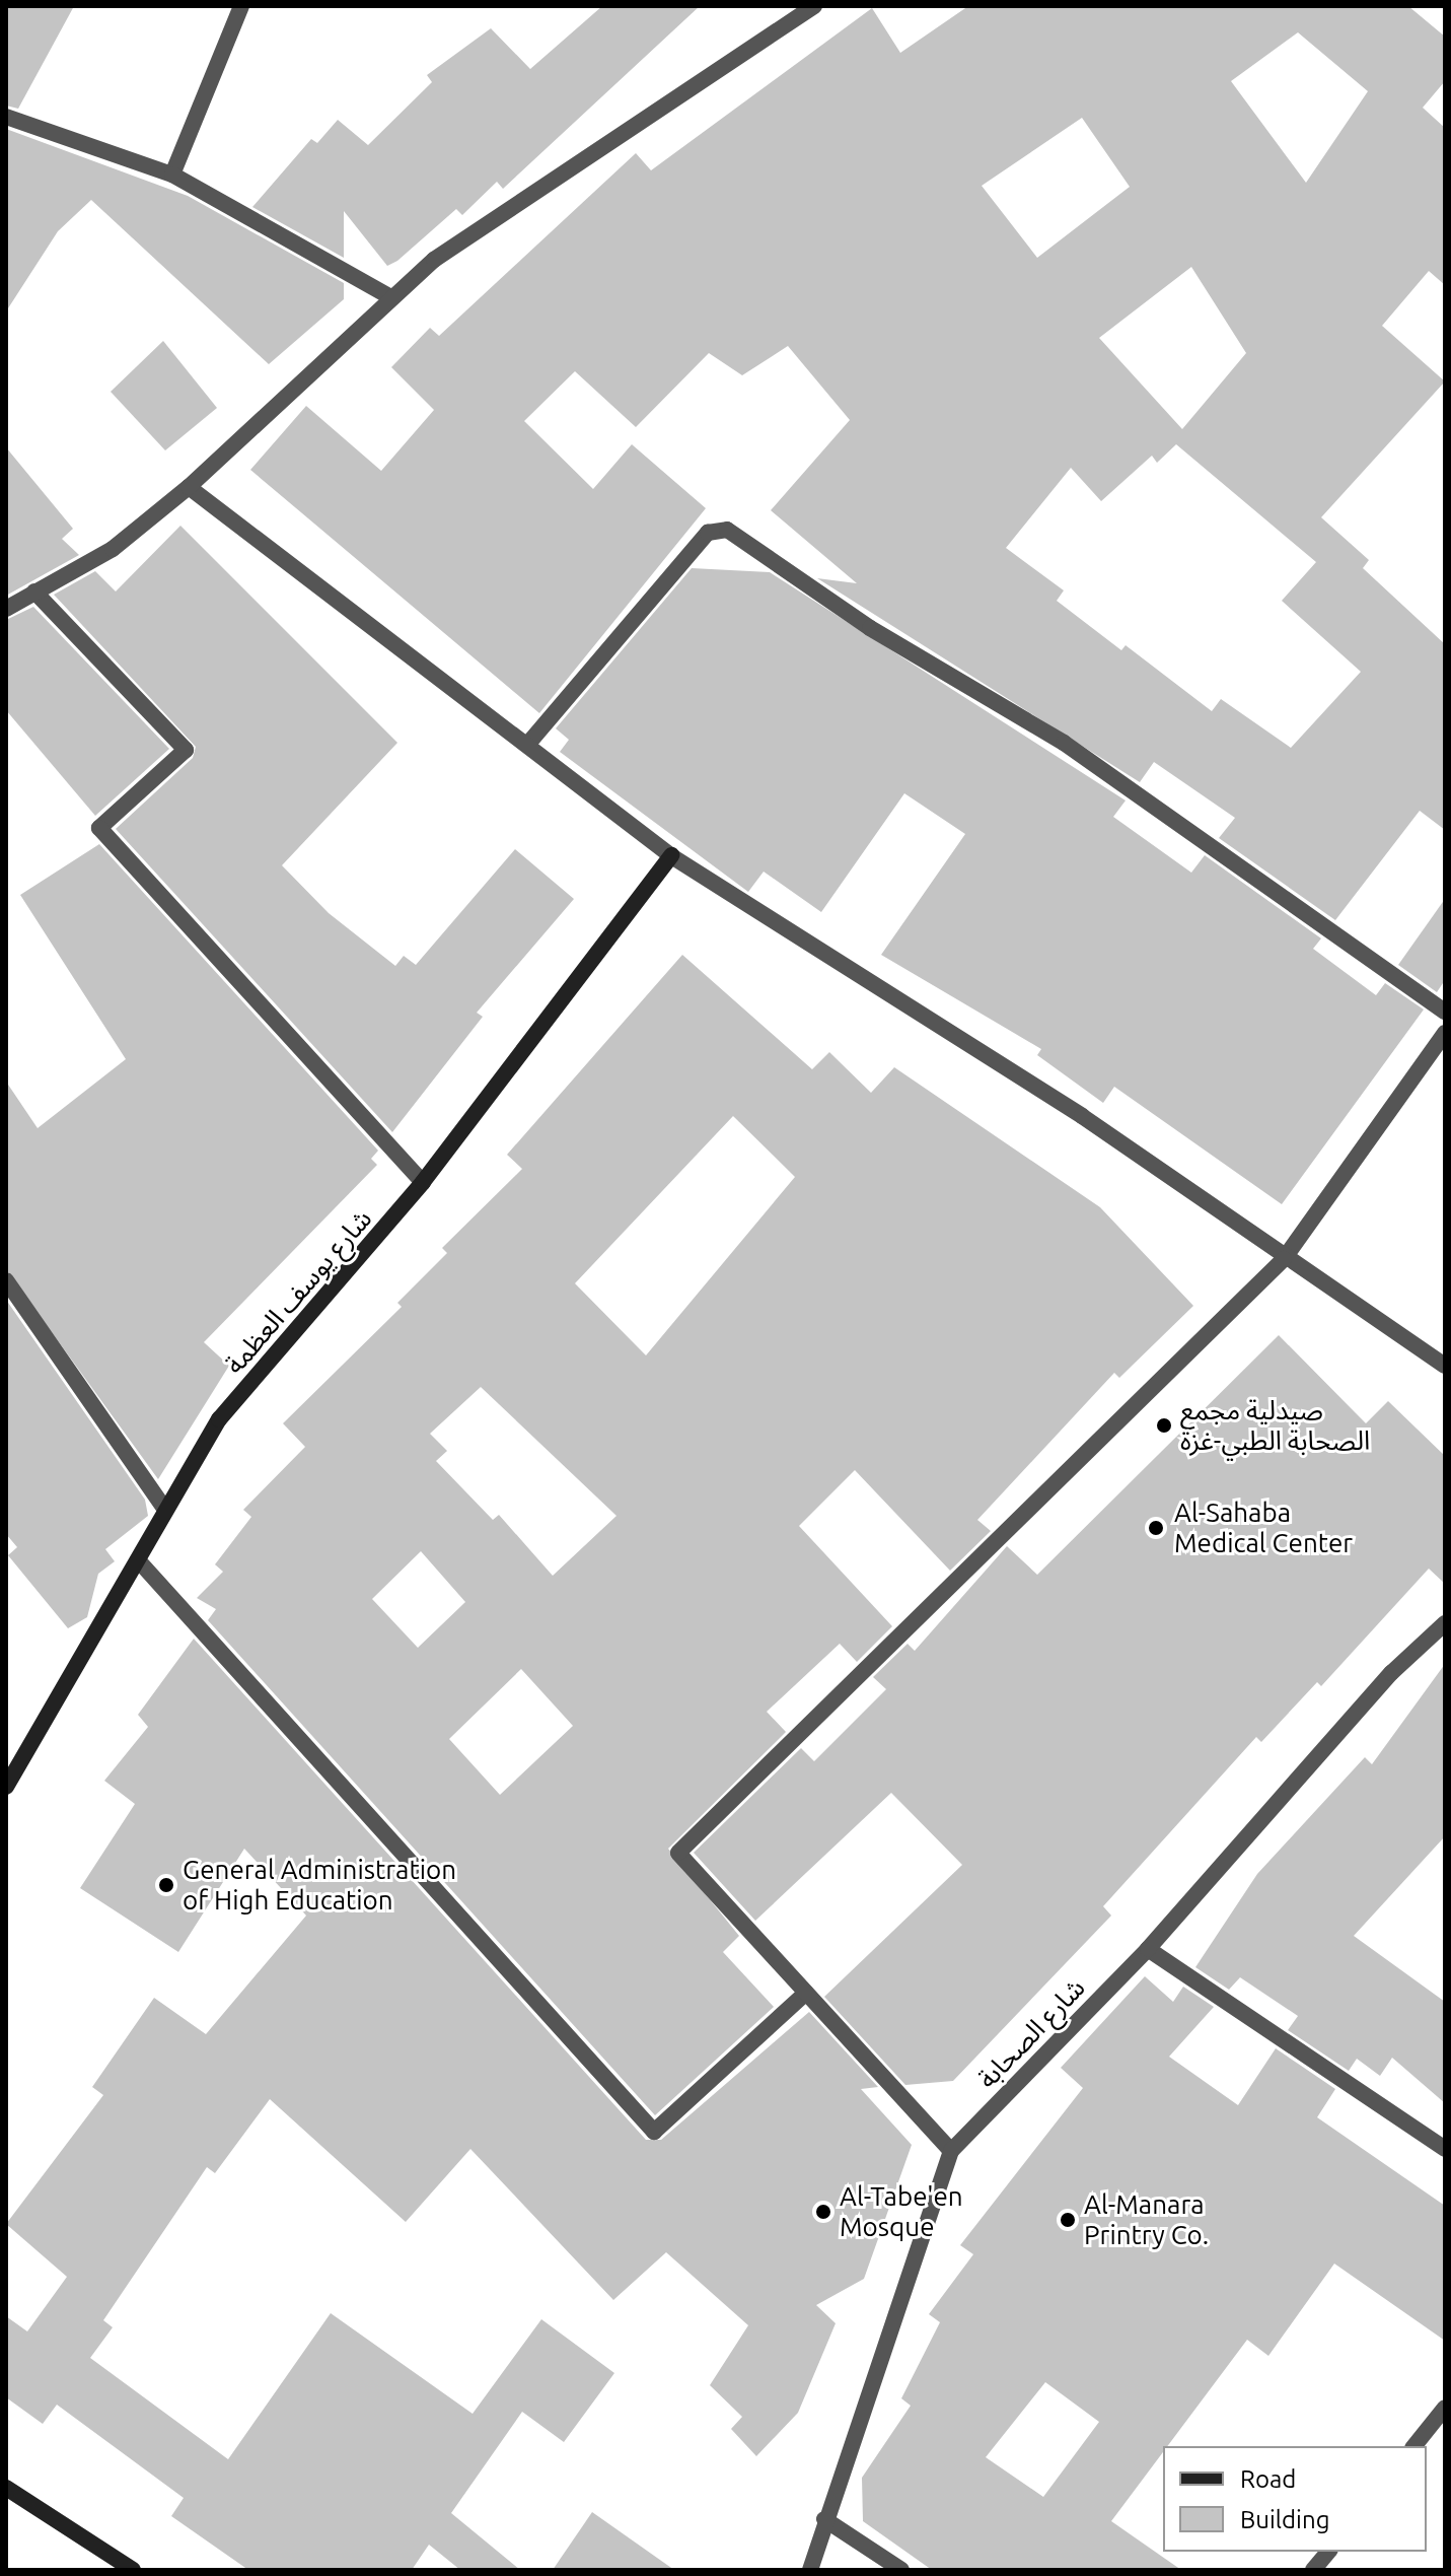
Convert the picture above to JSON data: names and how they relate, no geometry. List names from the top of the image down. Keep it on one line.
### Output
{"streets":{"street":["شارع يوسف العظمة","شارع الصحابة"]},"places":["صيدلية مجمع الصحابة الطبي-غزة","Al-Sahaba Medical Center","General Administration of High Education","Al-Tabe'en Mosque","Al-Manara Printry Co."],"legend":["Road","Building"]}
